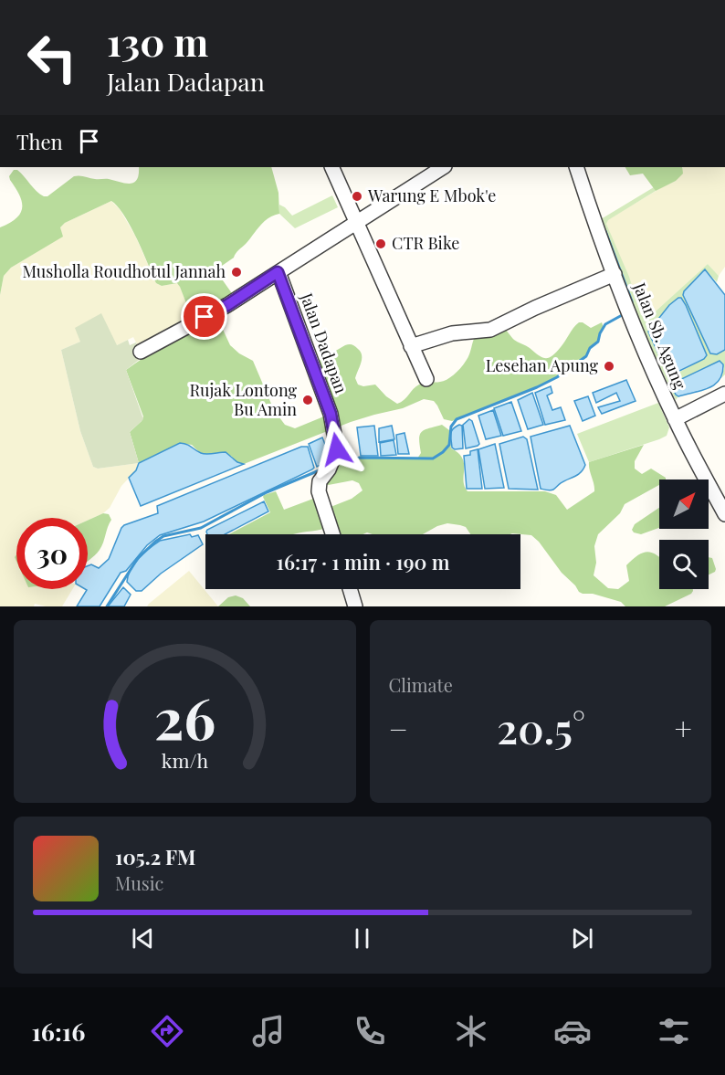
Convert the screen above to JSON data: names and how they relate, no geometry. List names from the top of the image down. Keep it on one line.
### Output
{"streets":{"street":["Jalan Sb. Agung","Jalan Dadapan"]},"places":["Warung E Mbok'e","CTR Bike","Musholla Roudhotul Jannah","Lesehan Apung","Rujak Lontong Bu Amin"],"north":"top right","page":{"turn":["130 m","Jalan Dadapan"],"then":"Then","limit":"30","trip":"16:17 · 1 min · 190 m","tile":"Climate","heat":["−","20.5°","+"],"song":["105.2 FM","Music"],"tabs":"16:16","gauge":["26","km/h"]}}
